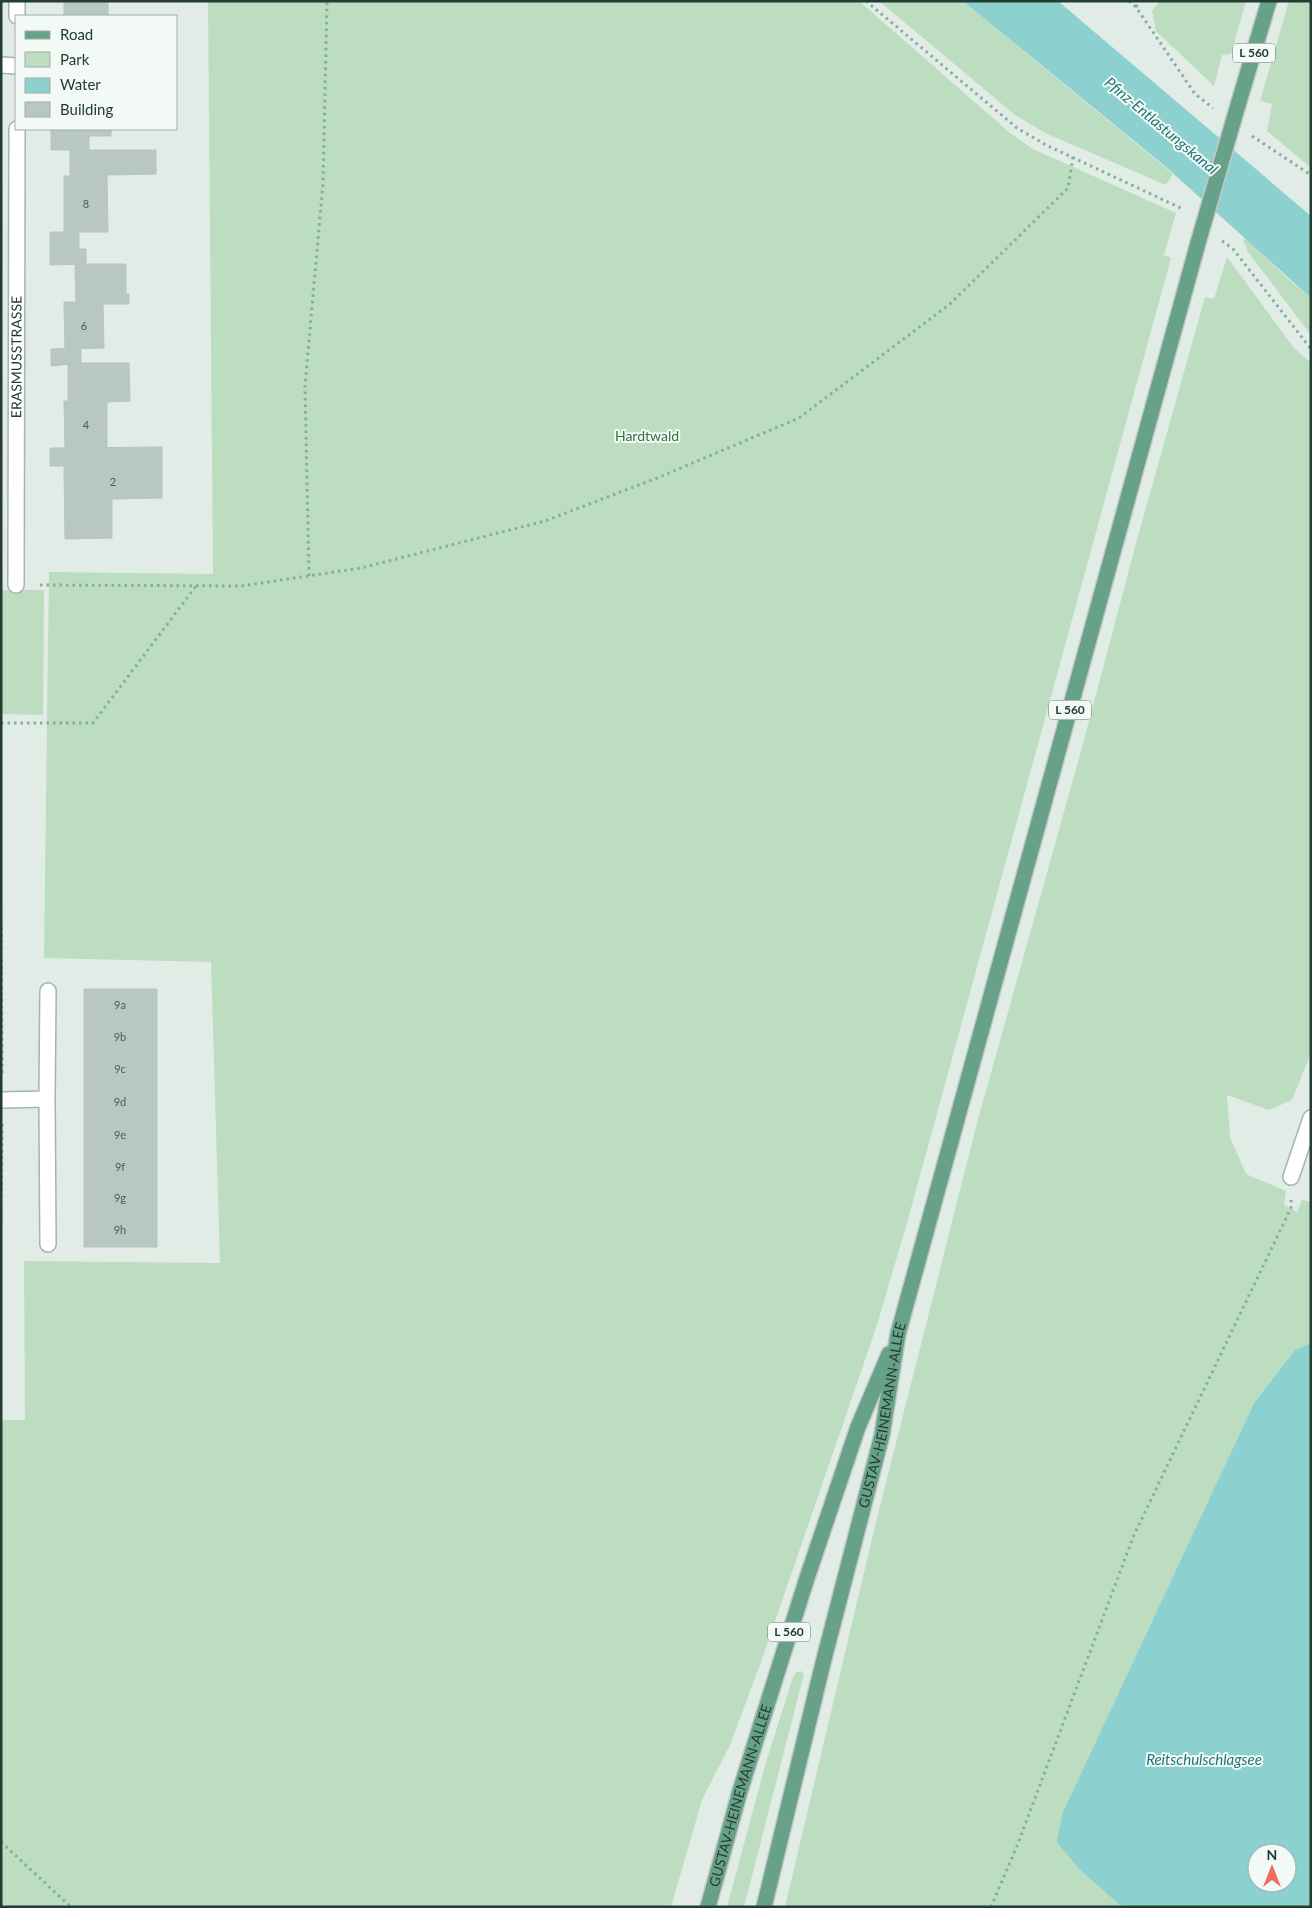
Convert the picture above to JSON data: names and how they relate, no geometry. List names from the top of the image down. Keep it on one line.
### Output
{"streets":{"main road":["L 560","GUSTAV-HEINEMANN-ALLEE"],"street":["ERASMUSSTRASSE"]},"crossings":[["L 560","GUSTAV-HEINEMANN-ALLEE"]],"water":["Pfinz-Entlastungskanal","Reitschulschlagsee"],"parks":["Hardtwald"],"house_numbers":["8","6","4","2","9a","9b","9c","9d","9e","9f","9g","9h"],"legend":["Road","Park","Water","Building"],"north":"top"}
